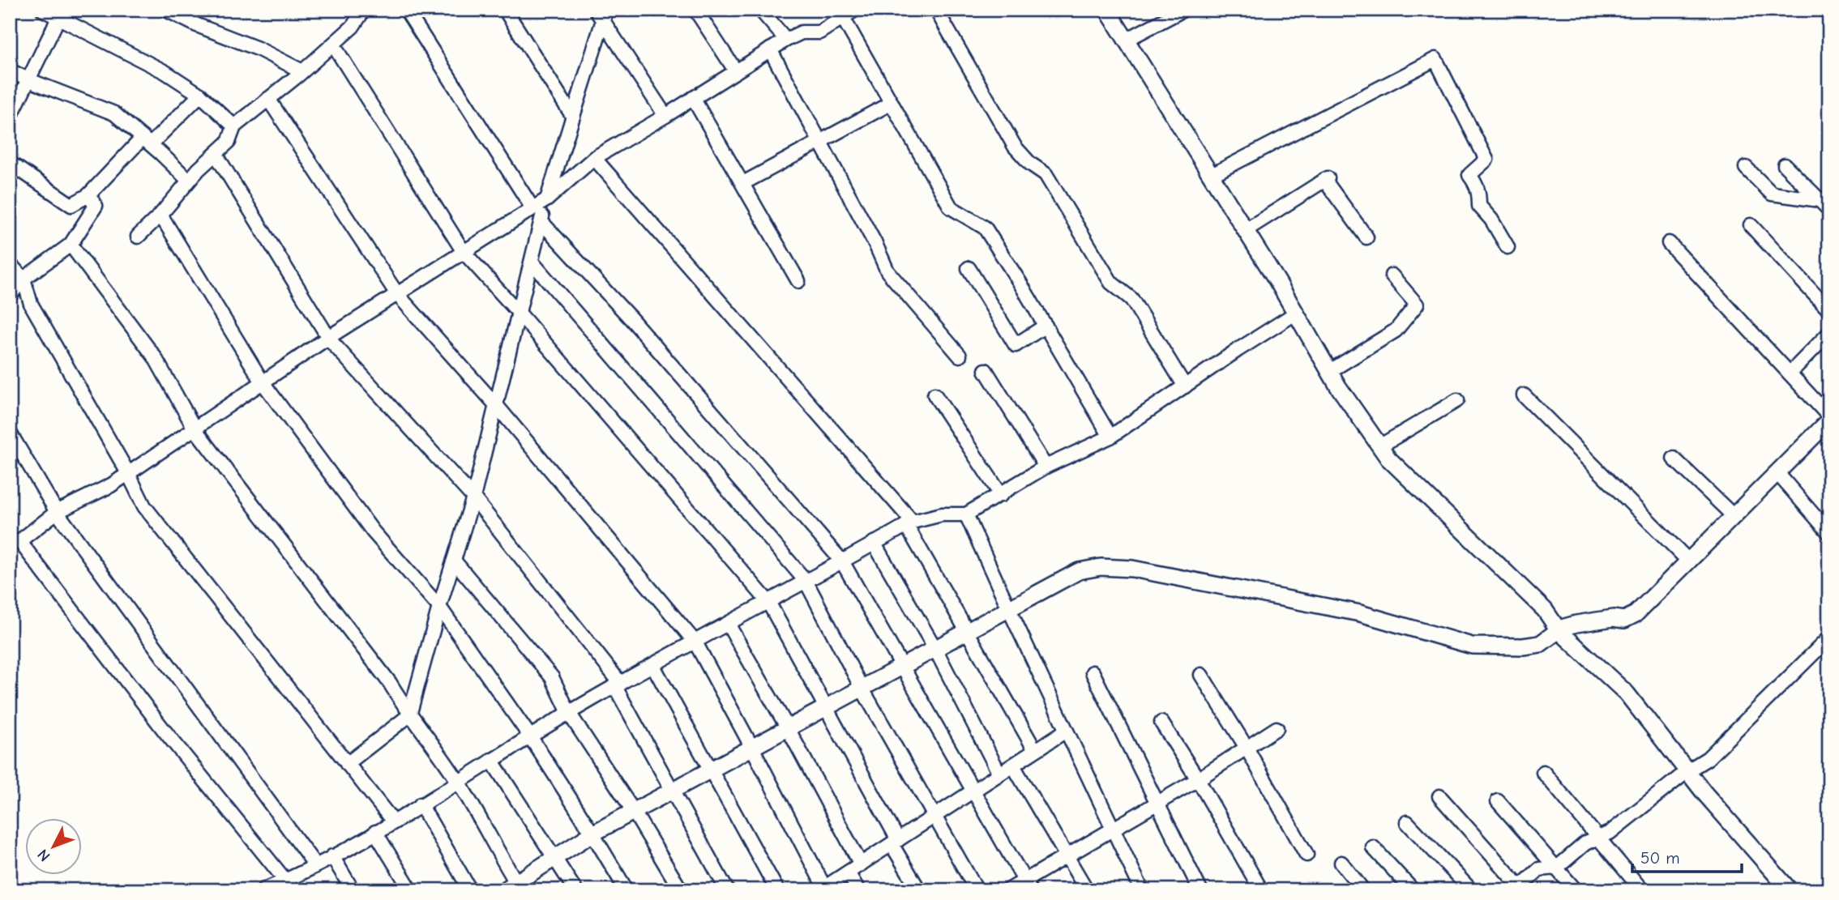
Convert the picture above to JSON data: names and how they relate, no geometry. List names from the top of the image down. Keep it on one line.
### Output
{"scale_bar":"50 m","north":"bottom left"}
